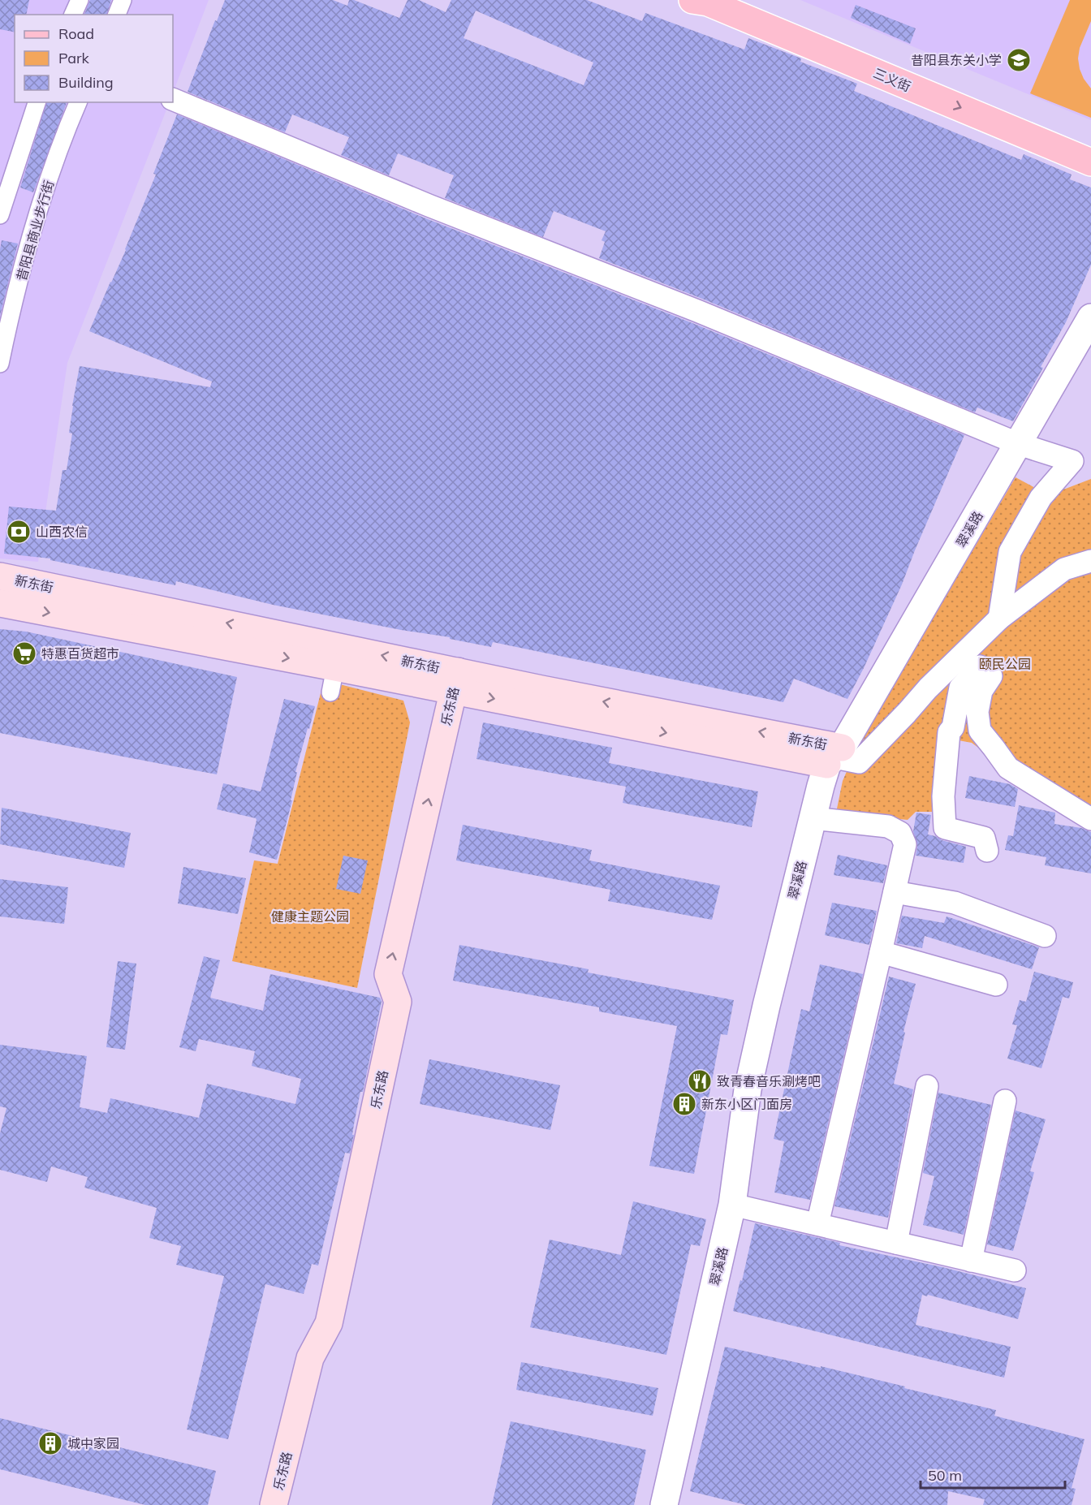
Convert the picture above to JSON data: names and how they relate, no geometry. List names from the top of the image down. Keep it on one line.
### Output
{"streets":{"main road":["三义街","新东街","乐东路"],"street":["昔阳县商业步行街","翠溪路"]},"crossings":[["翠溪路","新东街"],["新东街","乐东路"]],"one_way":["乐东路"],"parks":["颐民公园","健康主题公园"],"places":{"school or university":["昔阳县东关小学"],"bank":["山西农信"],"supermarket":["特惠百货超市"],"restaurant":["致青春音乐涮烤吧"],"building":["新东小区门面房","城中家园"]},"legend":["Road","Park","Building"],"scale_bar":"50 m"}
